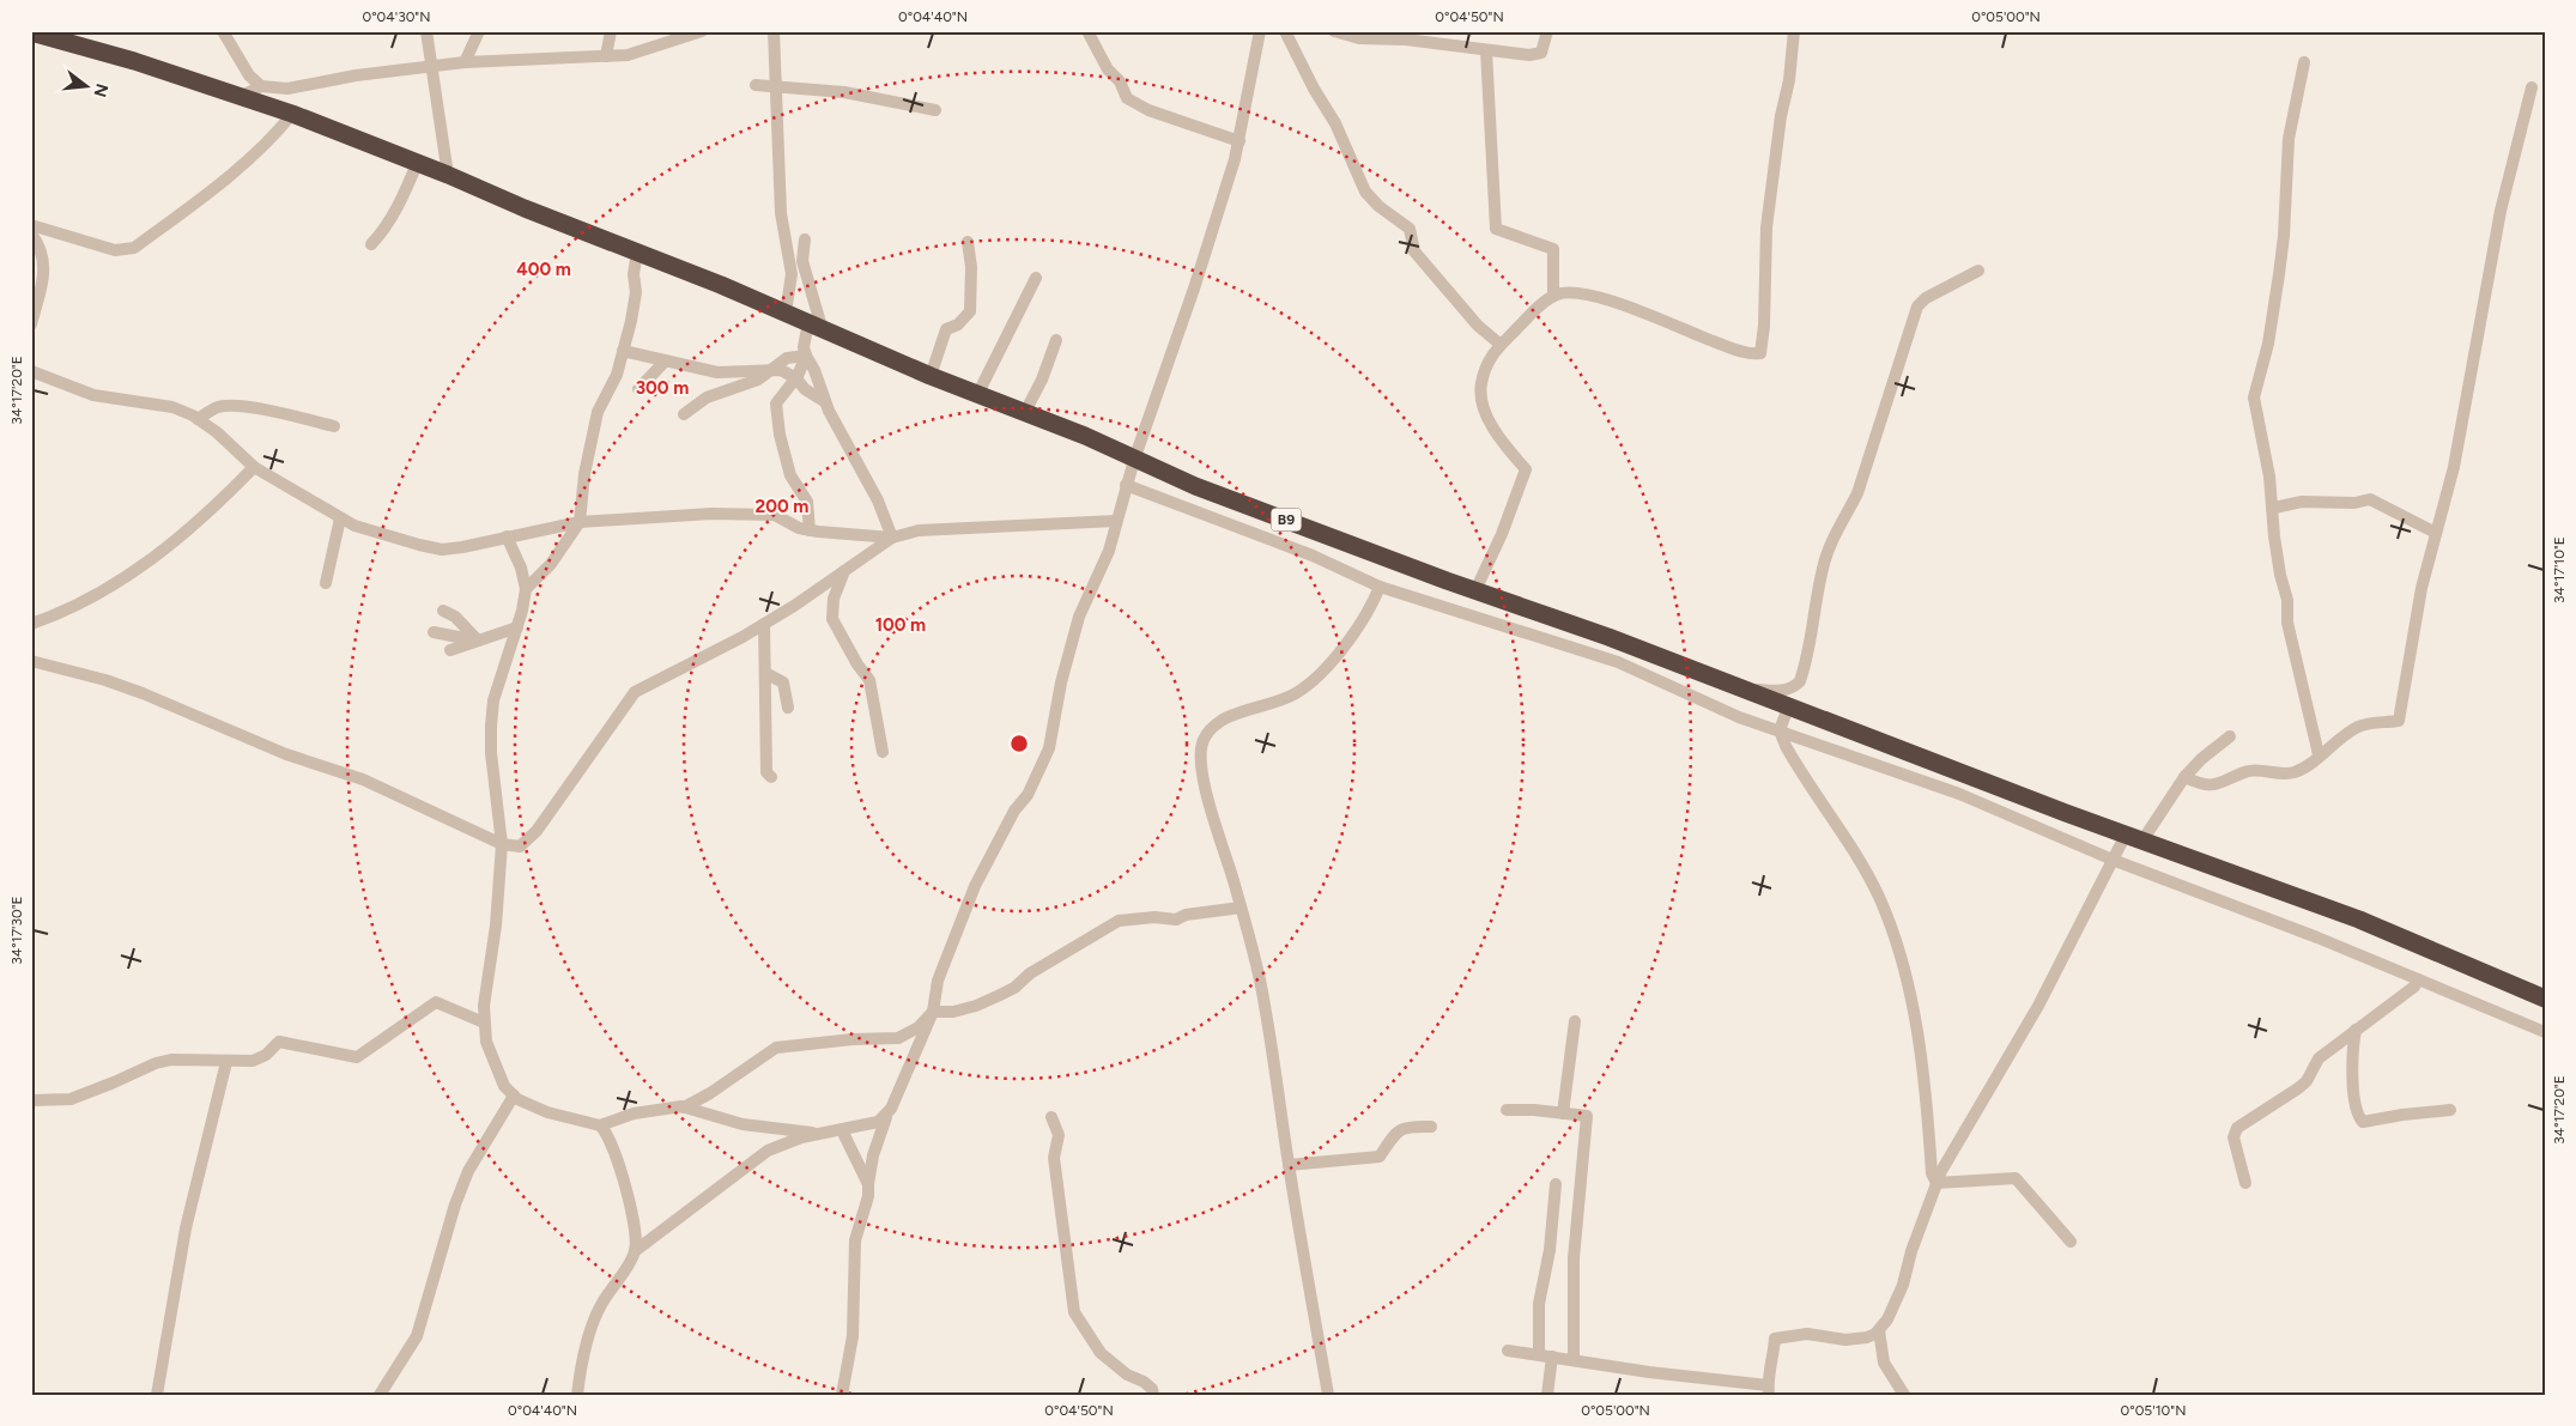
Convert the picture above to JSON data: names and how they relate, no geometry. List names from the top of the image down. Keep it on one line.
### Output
{"streets":{"highway":["B9"]},"north":"right","coordinates":["0°04'30\"N","0°04'40\"N","0°04'50\"N","0°05'00\"N","34°17'20\"E","34°17'10\"E","34°17'30\"E","0°05'10\"N"],"rings":["400 m","300 m","200 m","100 m"]}
